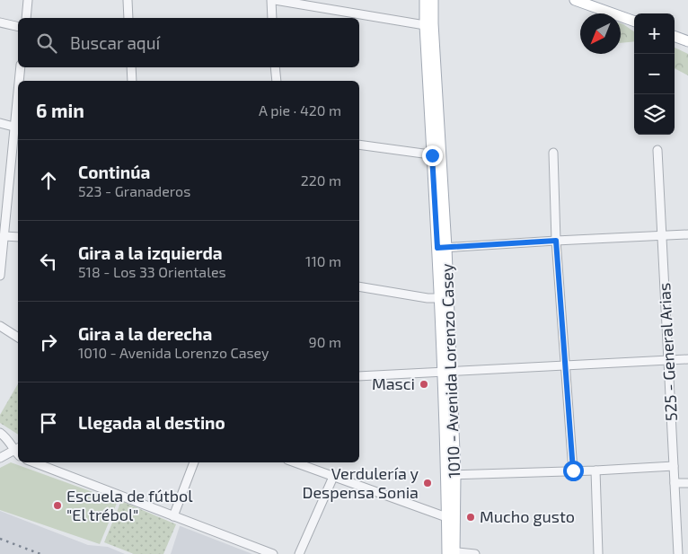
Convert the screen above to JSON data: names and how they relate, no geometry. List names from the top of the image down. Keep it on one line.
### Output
{"streets":{"main road":["1010 - Avenida Lorenzo Casey"],"street":["525 - General Arias"]},"places":["Masci","Verdulería y Despensa Sonia","Escuela de fútbol \"El trébol\"","Mucho gusto"],"north":"bottom left","page":{"map_buttons":["+","−"],"search":"Buscar aquí","heading":["6 min","A pie · 420 m"],"list":[["Continúa","523 - Granaderos","220 m"],["Gira a la izquierda","518 - Los 33 Orientales","110 m"],["Gira a la derecha","1010 - Avenida Lorenzo Casey","90 m"],"Llegada al destino"]}}
